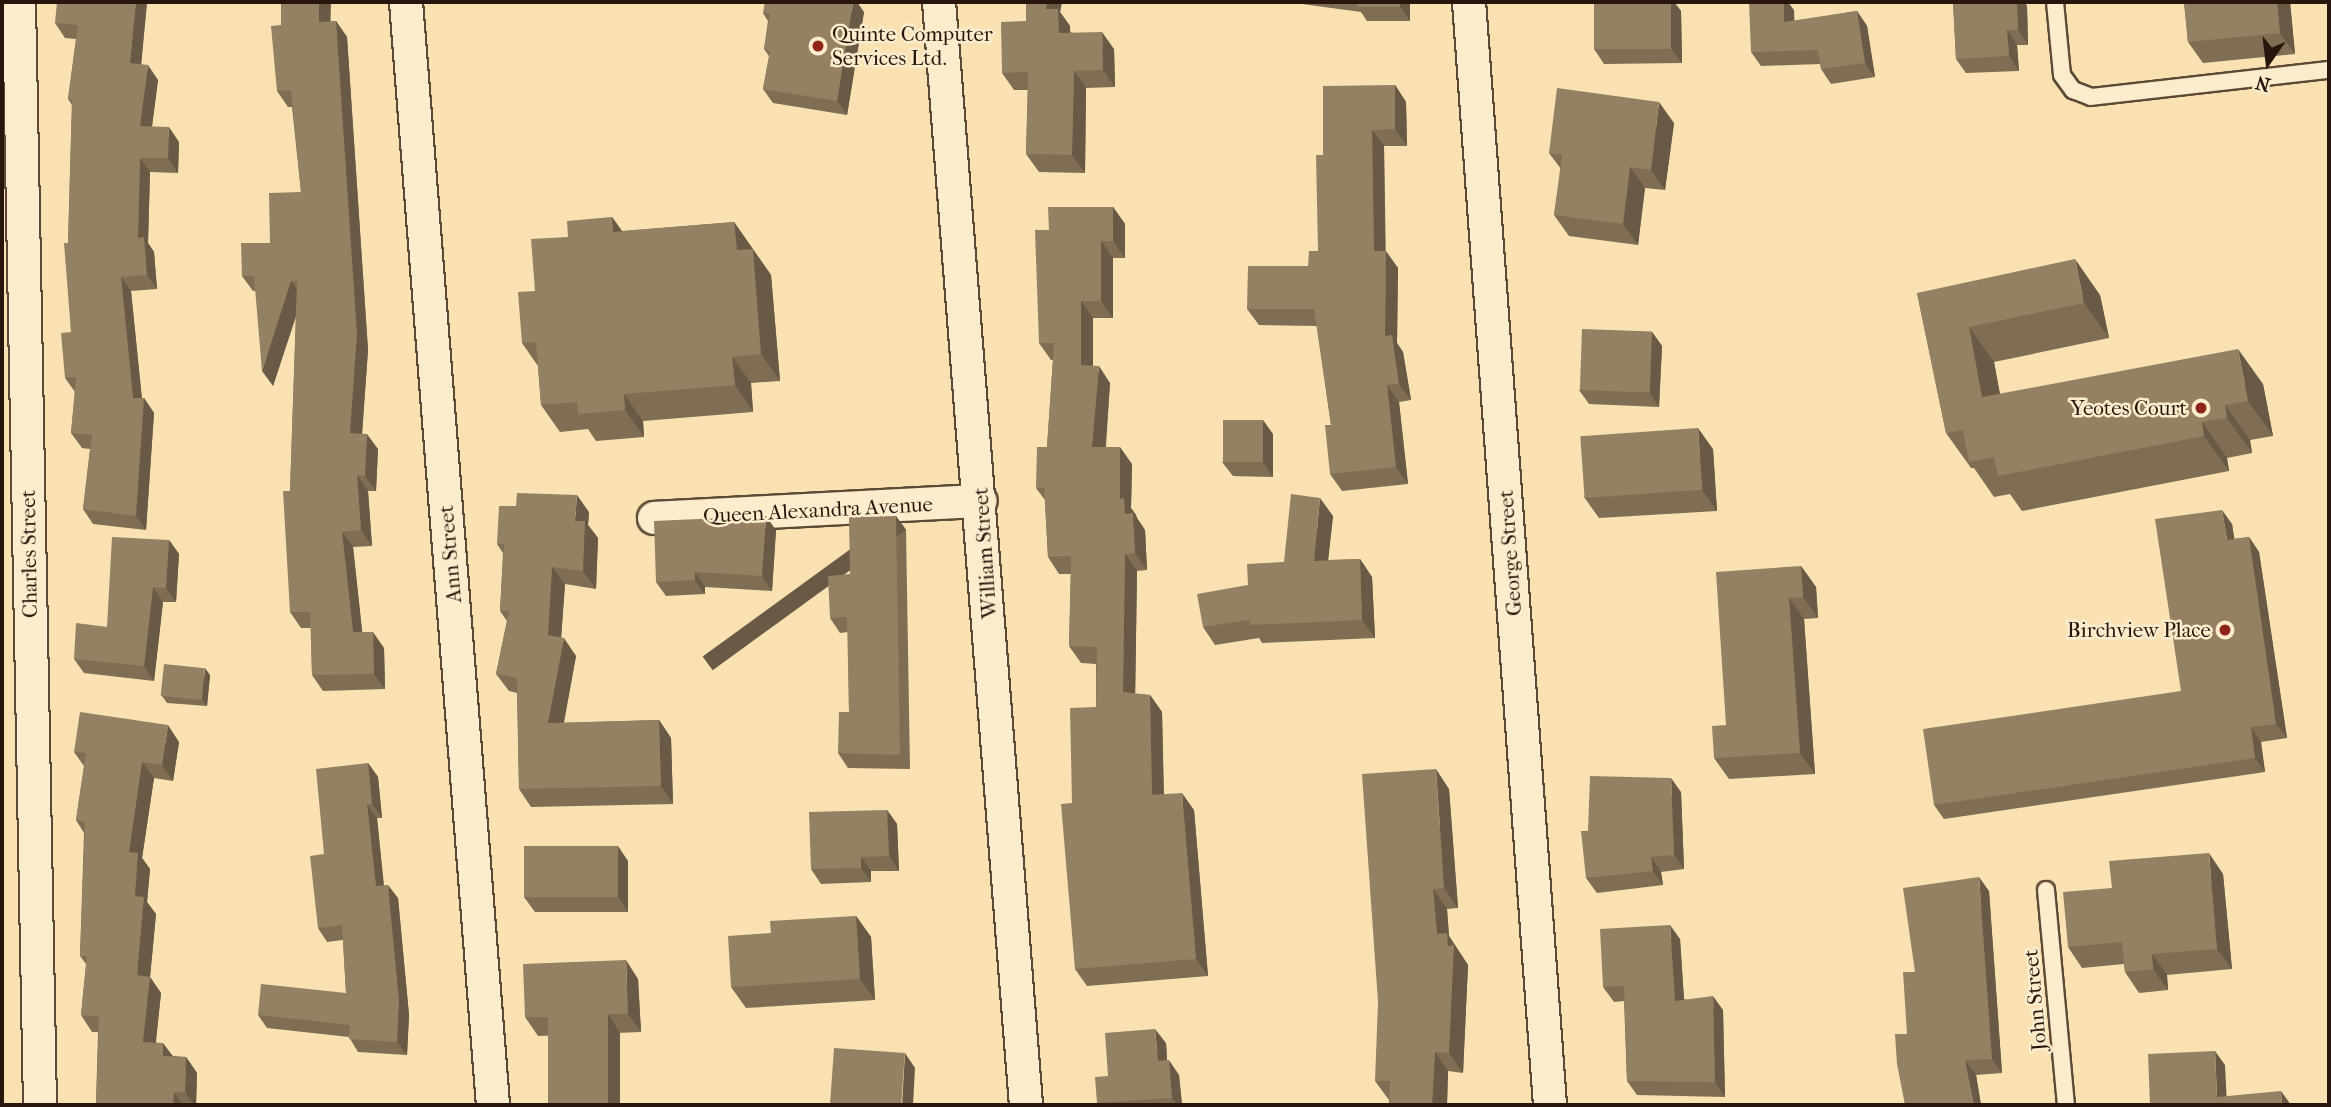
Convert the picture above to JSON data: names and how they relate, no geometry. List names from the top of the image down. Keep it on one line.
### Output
{"streets":{"street":["Queen Alexandra Avenue","William Street","George Street","Charles Street","Ann Street"],"lane":["John Street"]},"crossings":[["Queen Alexandra Avenue","William Street"]],"places":["Quinte Computer Services Ltd.","Yeotes Court","Birchview Place"],"north":"bottom"}
